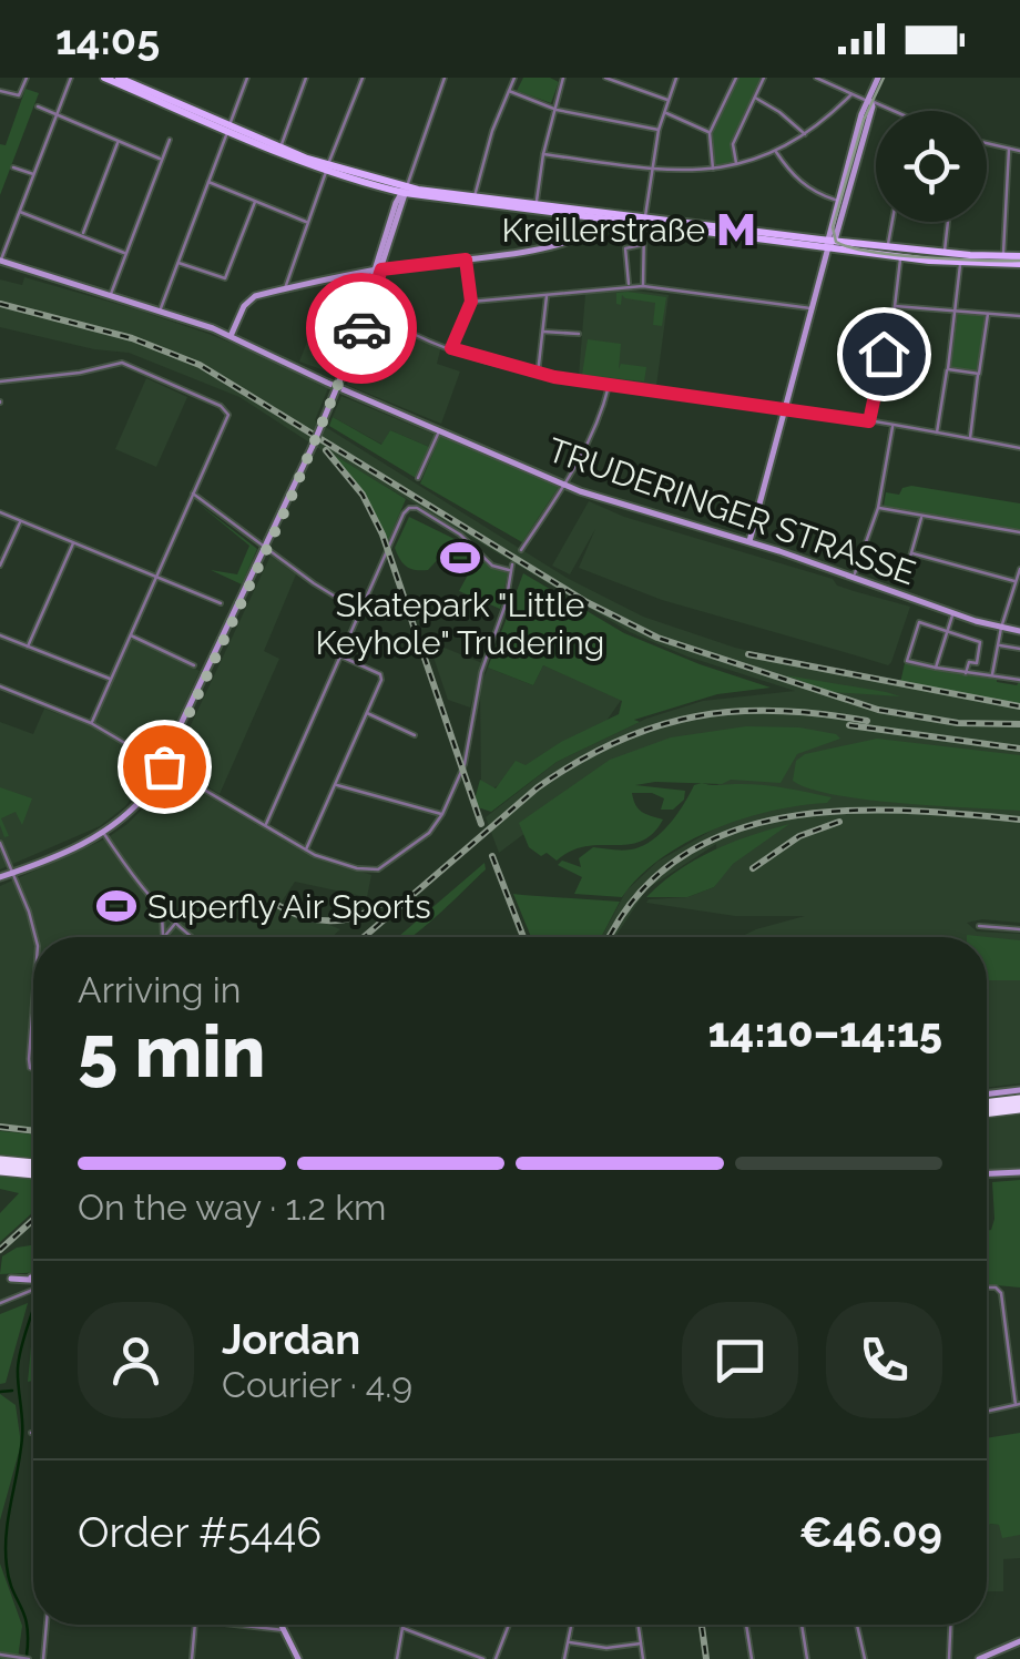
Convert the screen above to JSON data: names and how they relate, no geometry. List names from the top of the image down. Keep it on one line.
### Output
{"streets":{"street":["TRUDERINGER STRASSE"]},"places":{"metro station":["Kreillerstraße"],"sports":["Skatepark \"Little Keyhole\" Trudering","Superfly Air Sports"]},"page":{"status":"14:05","heading":["5 min","Arriving in","14:10–14:15"],"panel":["Jordan","Courier · 4.9","Order #5446","€46.09"],"bar":"On the way · 1.2 km"}}
